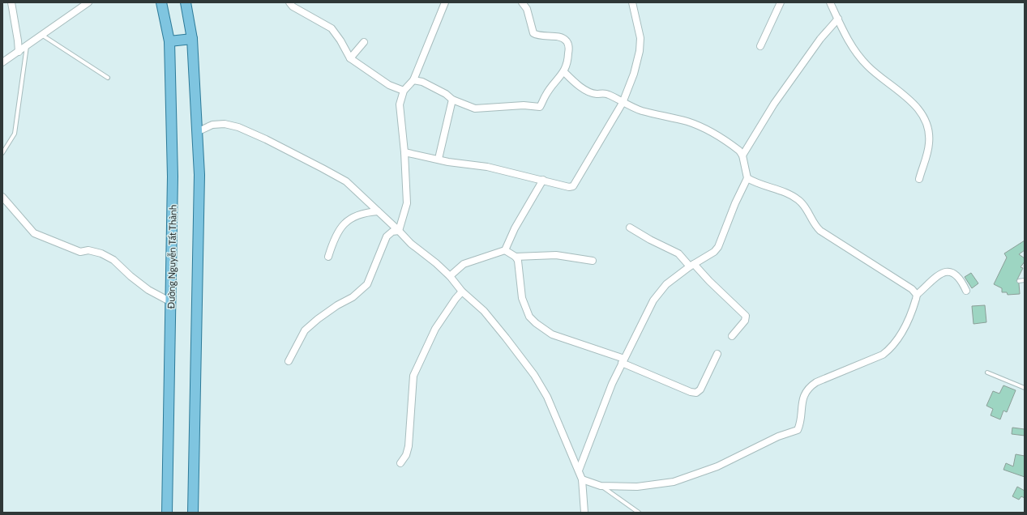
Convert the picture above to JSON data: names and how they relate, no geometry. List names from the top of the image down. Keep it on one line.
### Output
{"streets":{"main road":["Đường Nguyễn Tất Thành"]}}
